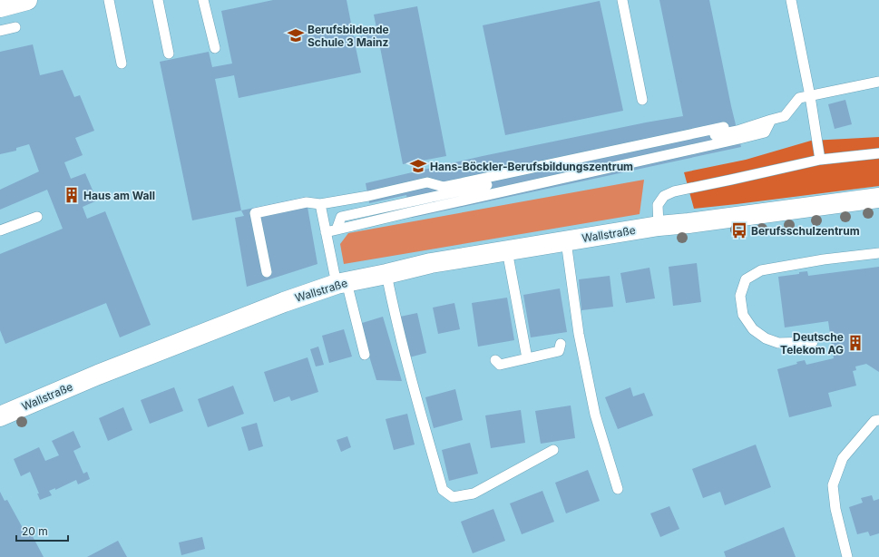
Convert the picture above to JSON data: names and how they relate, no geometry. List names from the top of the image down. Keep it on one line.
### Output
{"streets":{"street":["Wallstraße"]},"places":{"school or university":["Berufsbildende Schule 3 Mainz","Hans-Böckler-Berufsbildungszentrum"],"building":["Haus am Wall","Deutsche Telekom AG"],"bus stop":["Berufsschulzentrum"]},"scale_bar":"20 m"}
